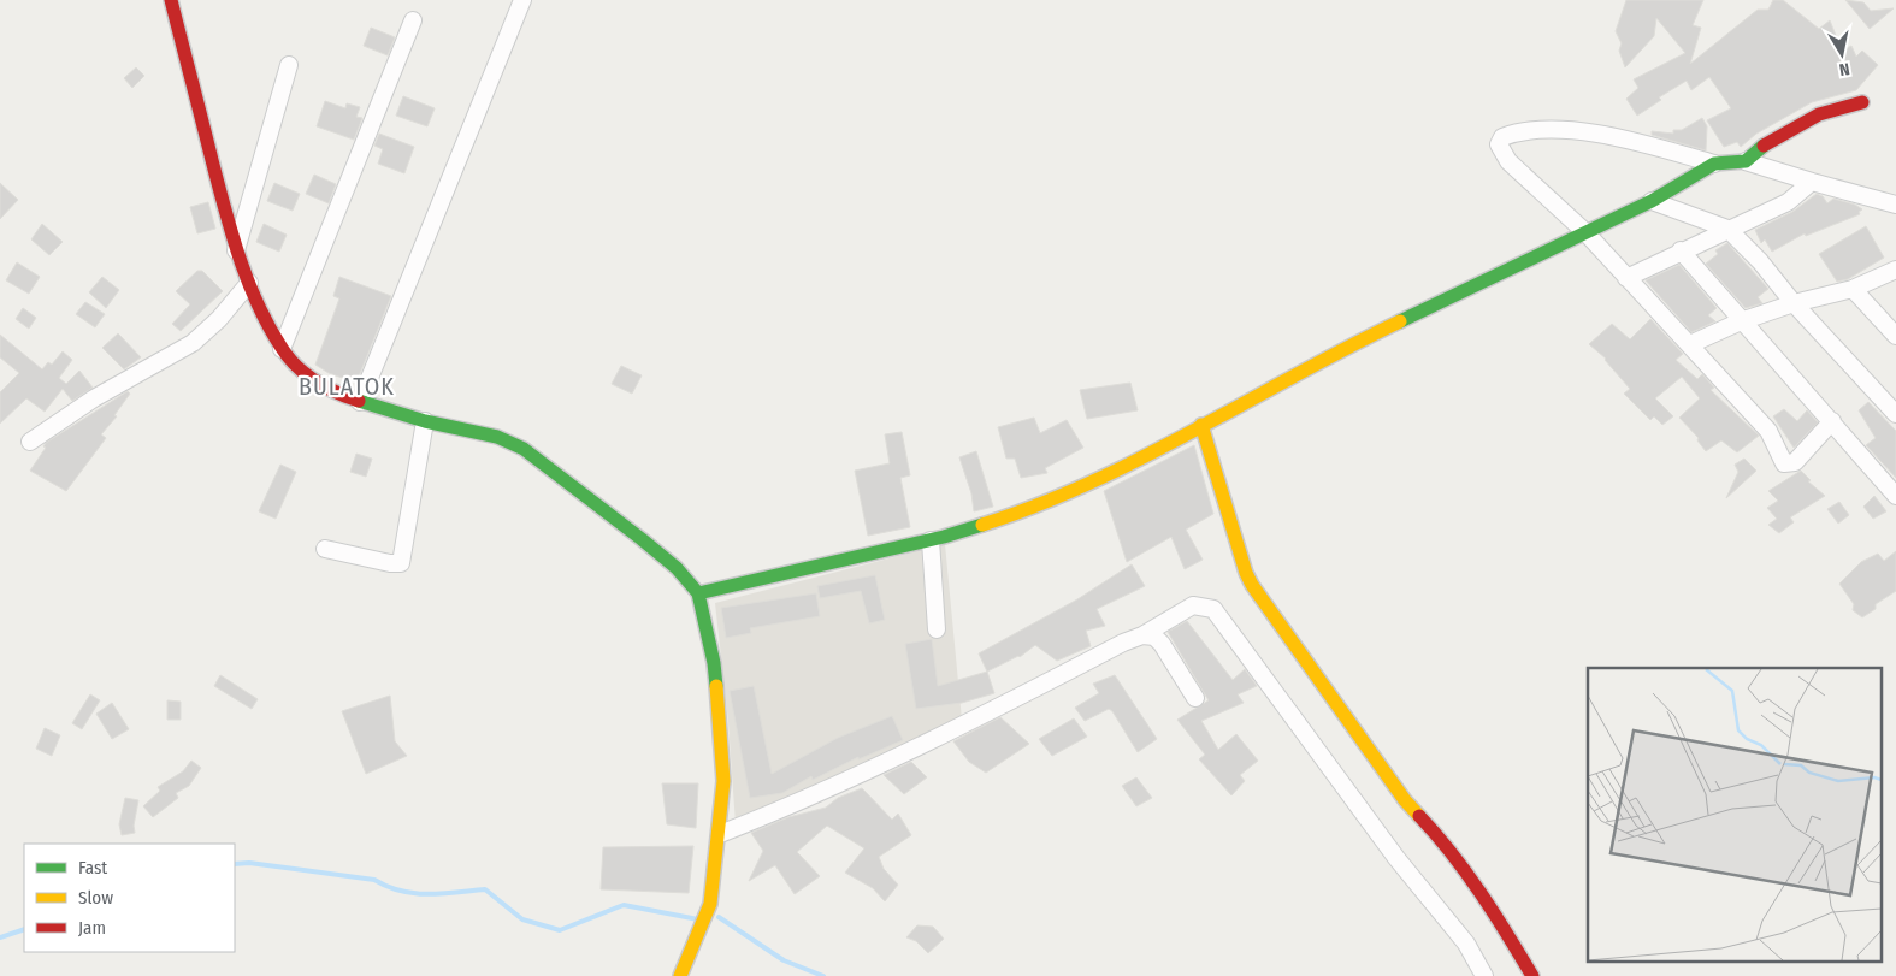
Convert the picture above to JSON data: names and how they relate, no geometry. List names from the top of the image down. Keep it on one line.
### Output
{"districts":["BULATOK"],"legend":["Fast","Slow","Jam"],"north":"bottom"}
